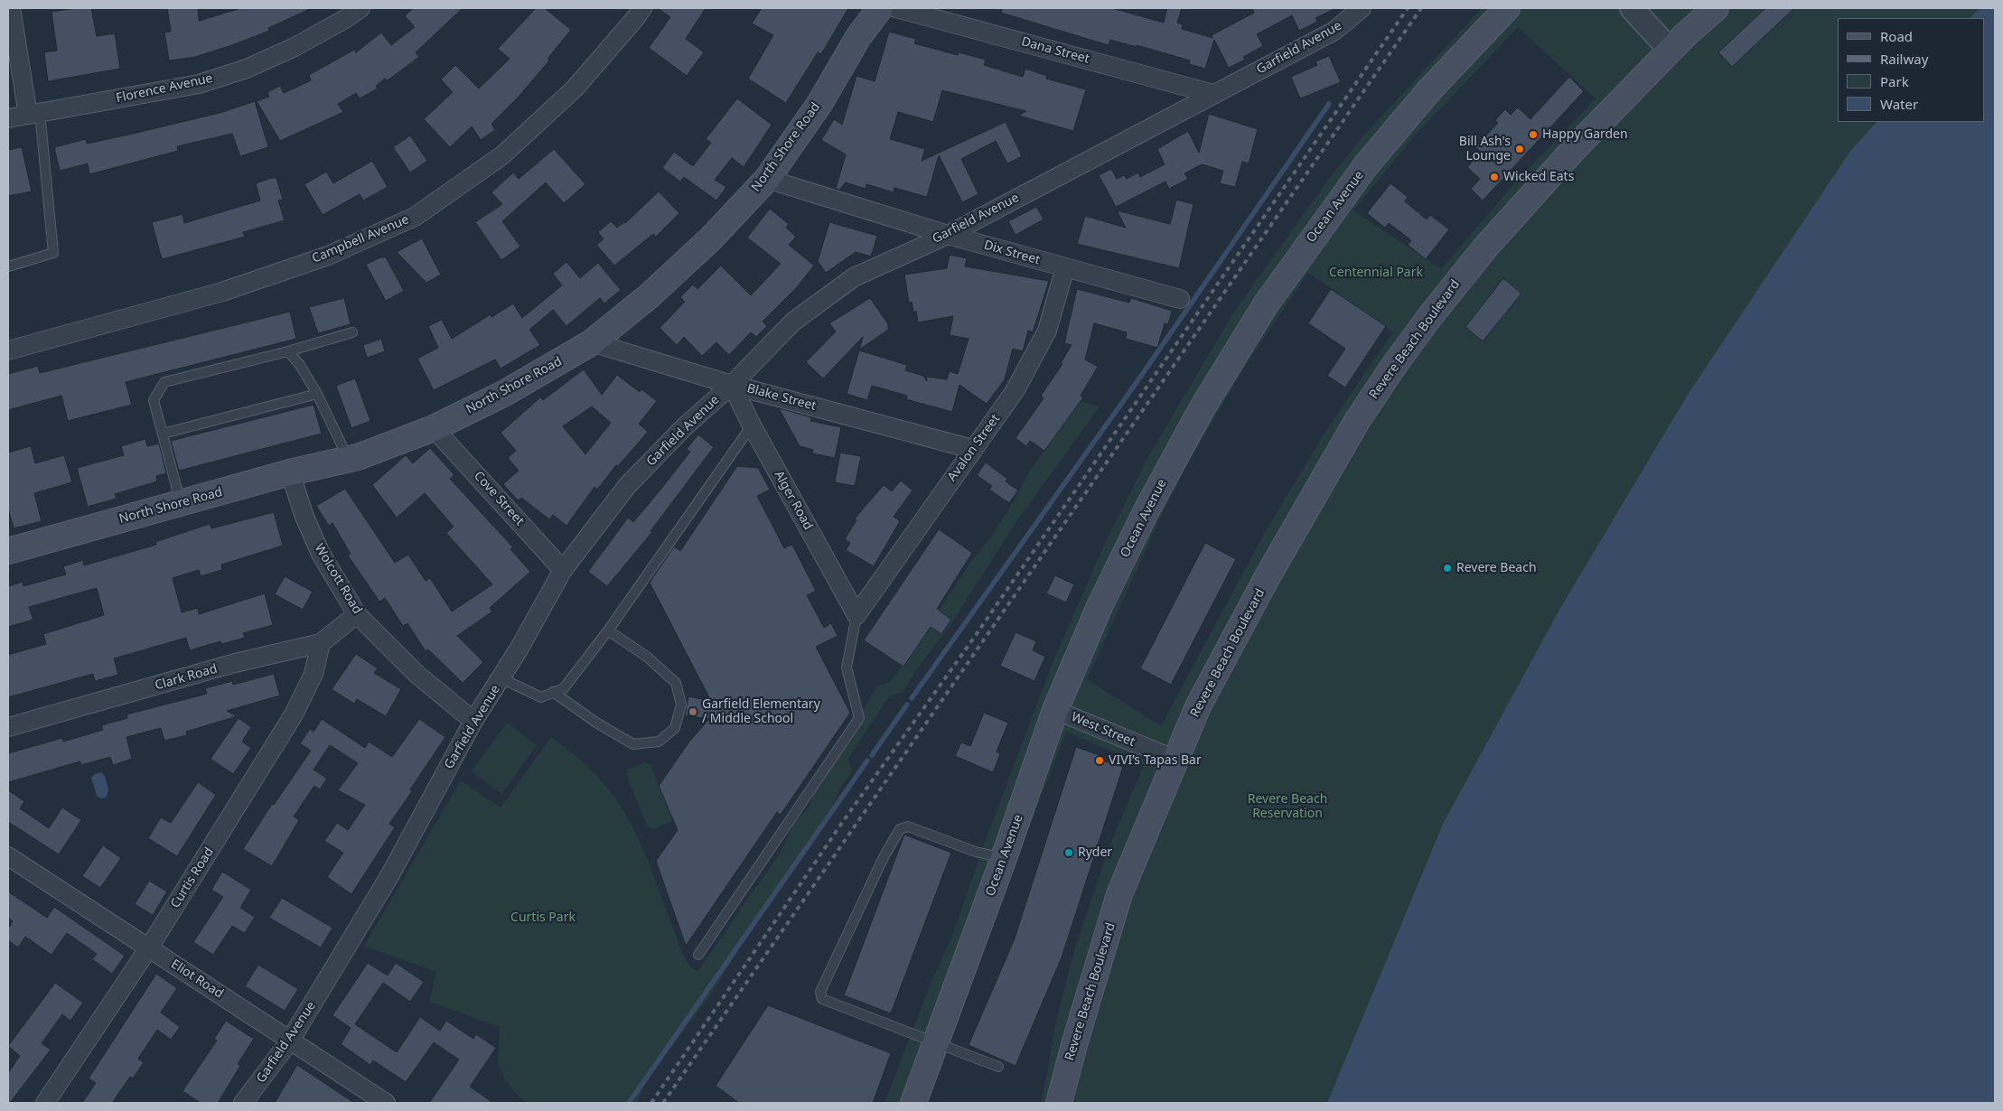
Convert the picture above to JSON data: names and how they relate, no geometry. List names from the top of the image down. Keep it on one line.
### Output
{"streets":{"main road":["North Shore Road","Ocean Avenue","Revere Beach Boulevard"],"street":["Garfield Avenue","Dana Street","Florence Avenue","Campbell Avenue","Dix Street","Blake Street","Avalon Street","Cove Street","Alger Road","Wolcott Road","Clark Road","West Street","Curtis Road","Eliot Road"]},"crossings":[["Garfield Avenue","Dana Street"],["Garfield Avenue","Dix Street"],["Garfield Avenue","Blake Street"],["Garfield Avenue","Cove Street"],["Garfield Avenue","Alger Road"],["Garfield Avenue","Wolcott Road"],["Garfield Avenue","Eliot Road"],["North Shore Road","Dix Street"],["North Shore Road","Blake Street"],["North Shore Road","Cove Street"],["North Shore Road","Wolcott Road"],["Ocean Avenue","West Street"],["Dix Street","Avalon Street"],["Revere Beach Boulevard","West Street"],["Blake Street","Avalon Street"],["Blake Street","Alger Road"],["Avalon Street","Alger Road"],["Wolcott Road","Clark Road"],["Clark Road","Curtis Road"],["Curtis Road","Eliot Road"]],"parks":["Centennial Park","Revere Beach Reservation","Curtis Park"],"places":["Happy Garden","Bill Ash's Lounge","Wicked Eats","Revere Beach","Garfield Elementary / Middle School","VIVI’s Tapas Bar","Ryder"],"legend":["Road","Railway","Park","Water"]}
